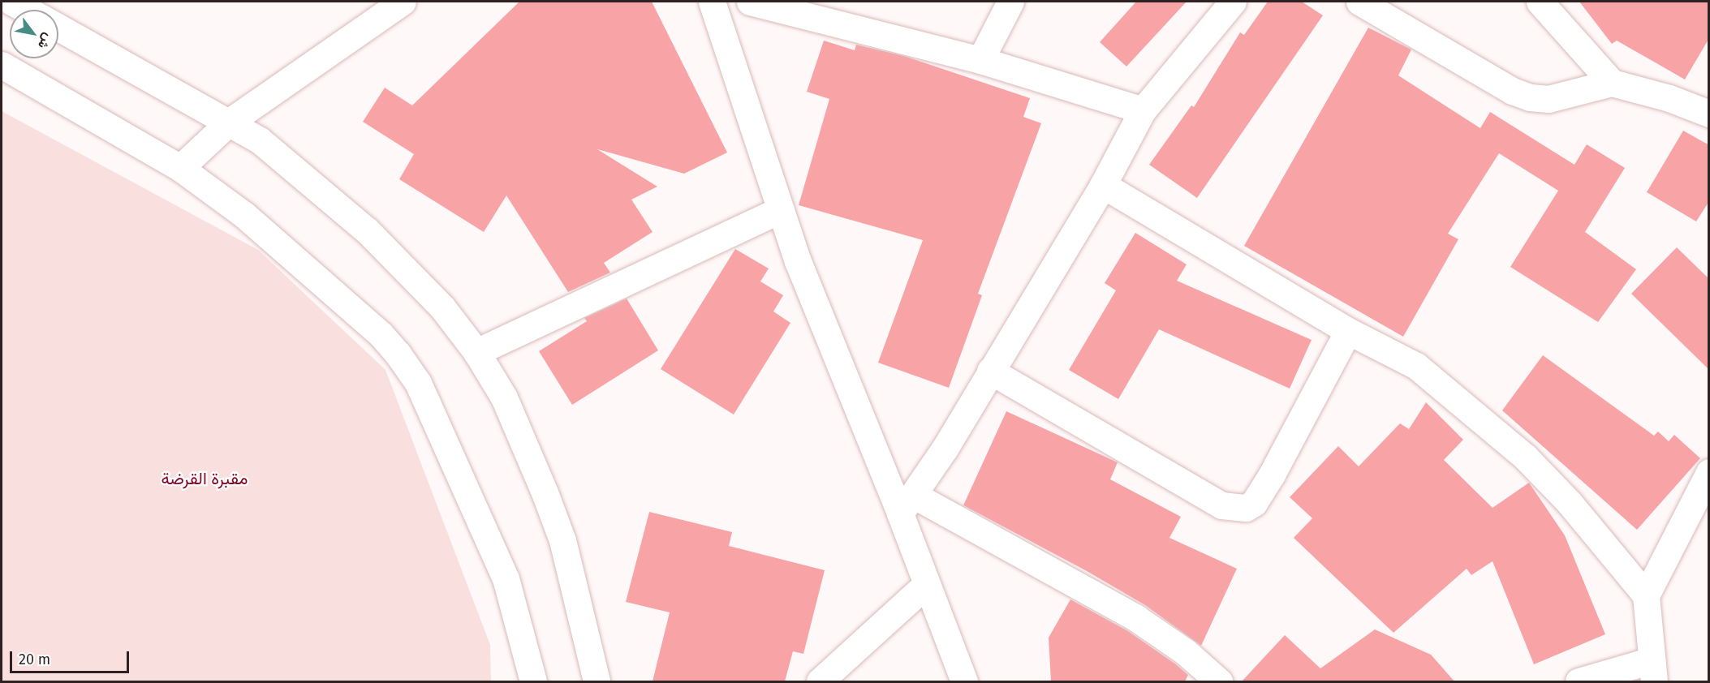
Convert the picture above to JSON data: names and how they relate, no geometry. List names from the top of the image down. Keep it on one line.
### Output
{"parks":["مقبرة القرضة"],"scale_bar":"20 m","north":"bottom right"}
